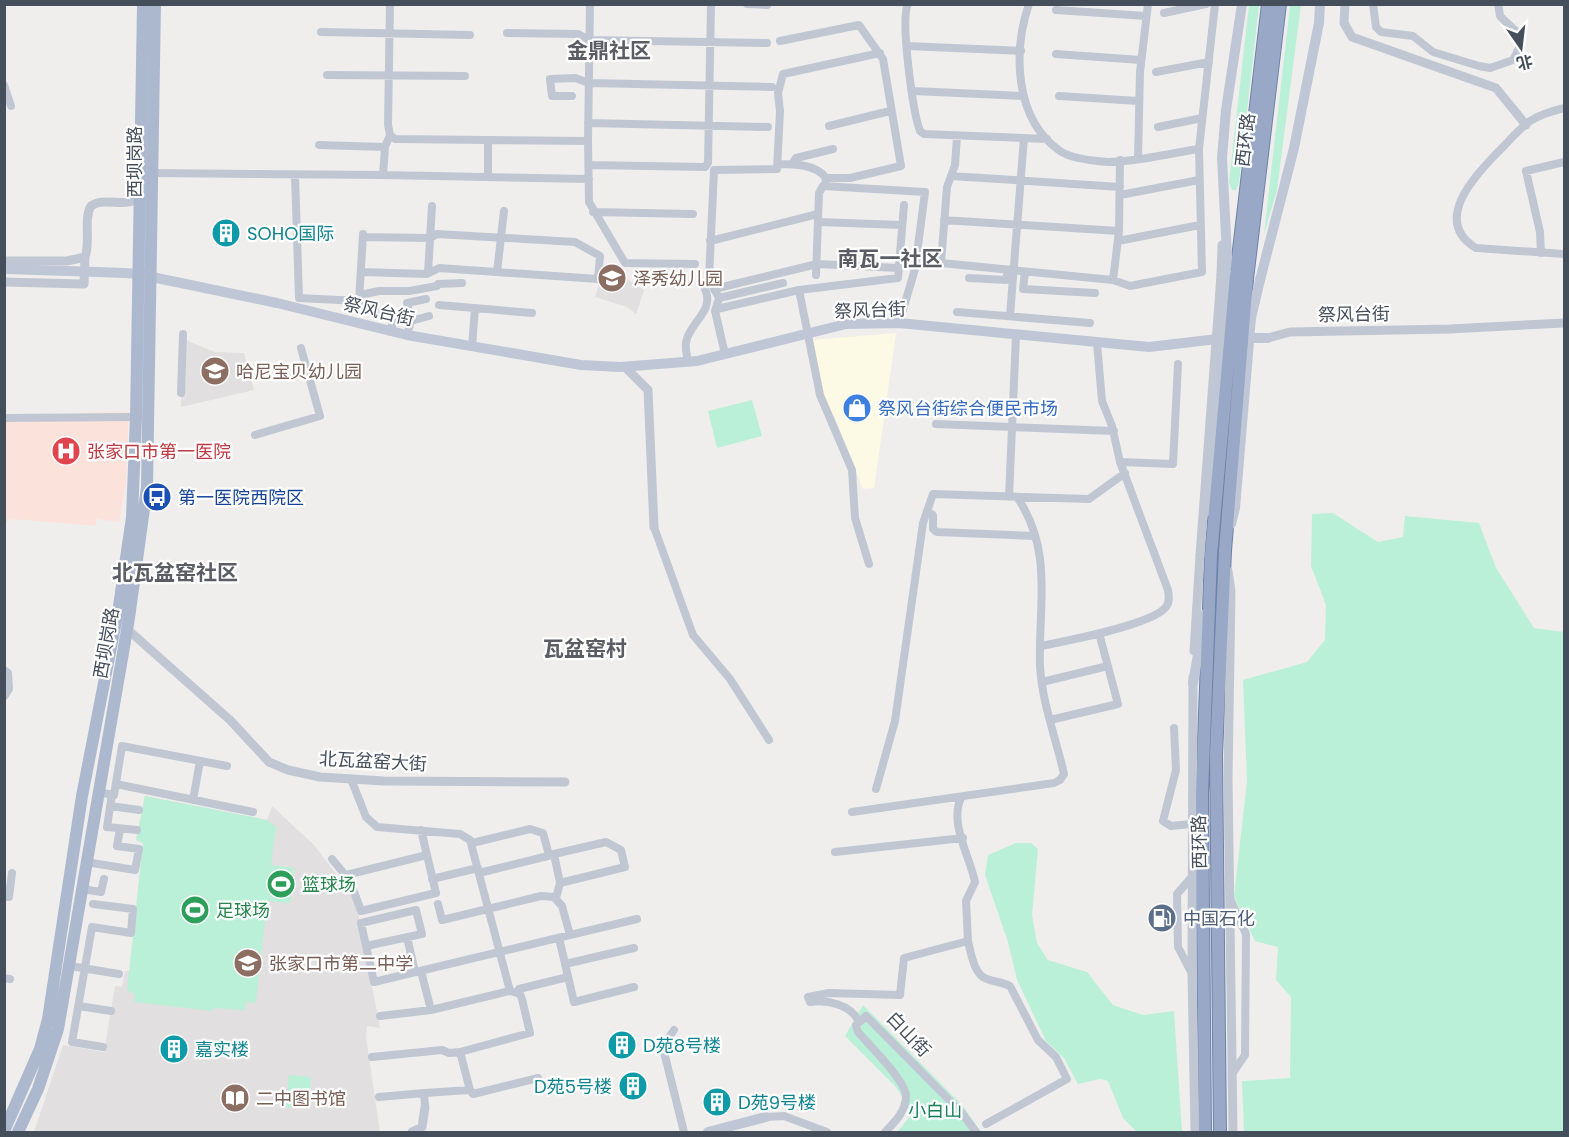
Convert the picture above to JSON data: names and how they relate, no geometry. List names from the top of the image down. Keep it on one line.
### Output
{"streets":{"highway":["西环路"],"main road":["西坝岗路","祭风台街"],"street":["北瓦盆窑大街","白山街"]},"crossings":[["西坝岗路","祭风台街"],["西坝岗路","北瓦盆窑大街"]],"districts":["金鼎社区","南瓦一社区","北瓦盆窑社区","瓦盆窑村"],"parks":["小白山"],"places":{"building":["SOHO国际","D苑8号楼","嘉实楼","D苑5号楼","D苑9号楼"],"school or university":["泽秀幼儿园","哈尼宝贝幼儿园","张家口市第二中学"],"shop":["祭风台街综合便民市场"],"hospital":["张家口市第一医院"],"bus stop":["第一医院西院区"],"sports":["篮球场","足球场"],"fuel station":["中国石化"],"library":["二中图书馆"]},"north":"bottom"}
